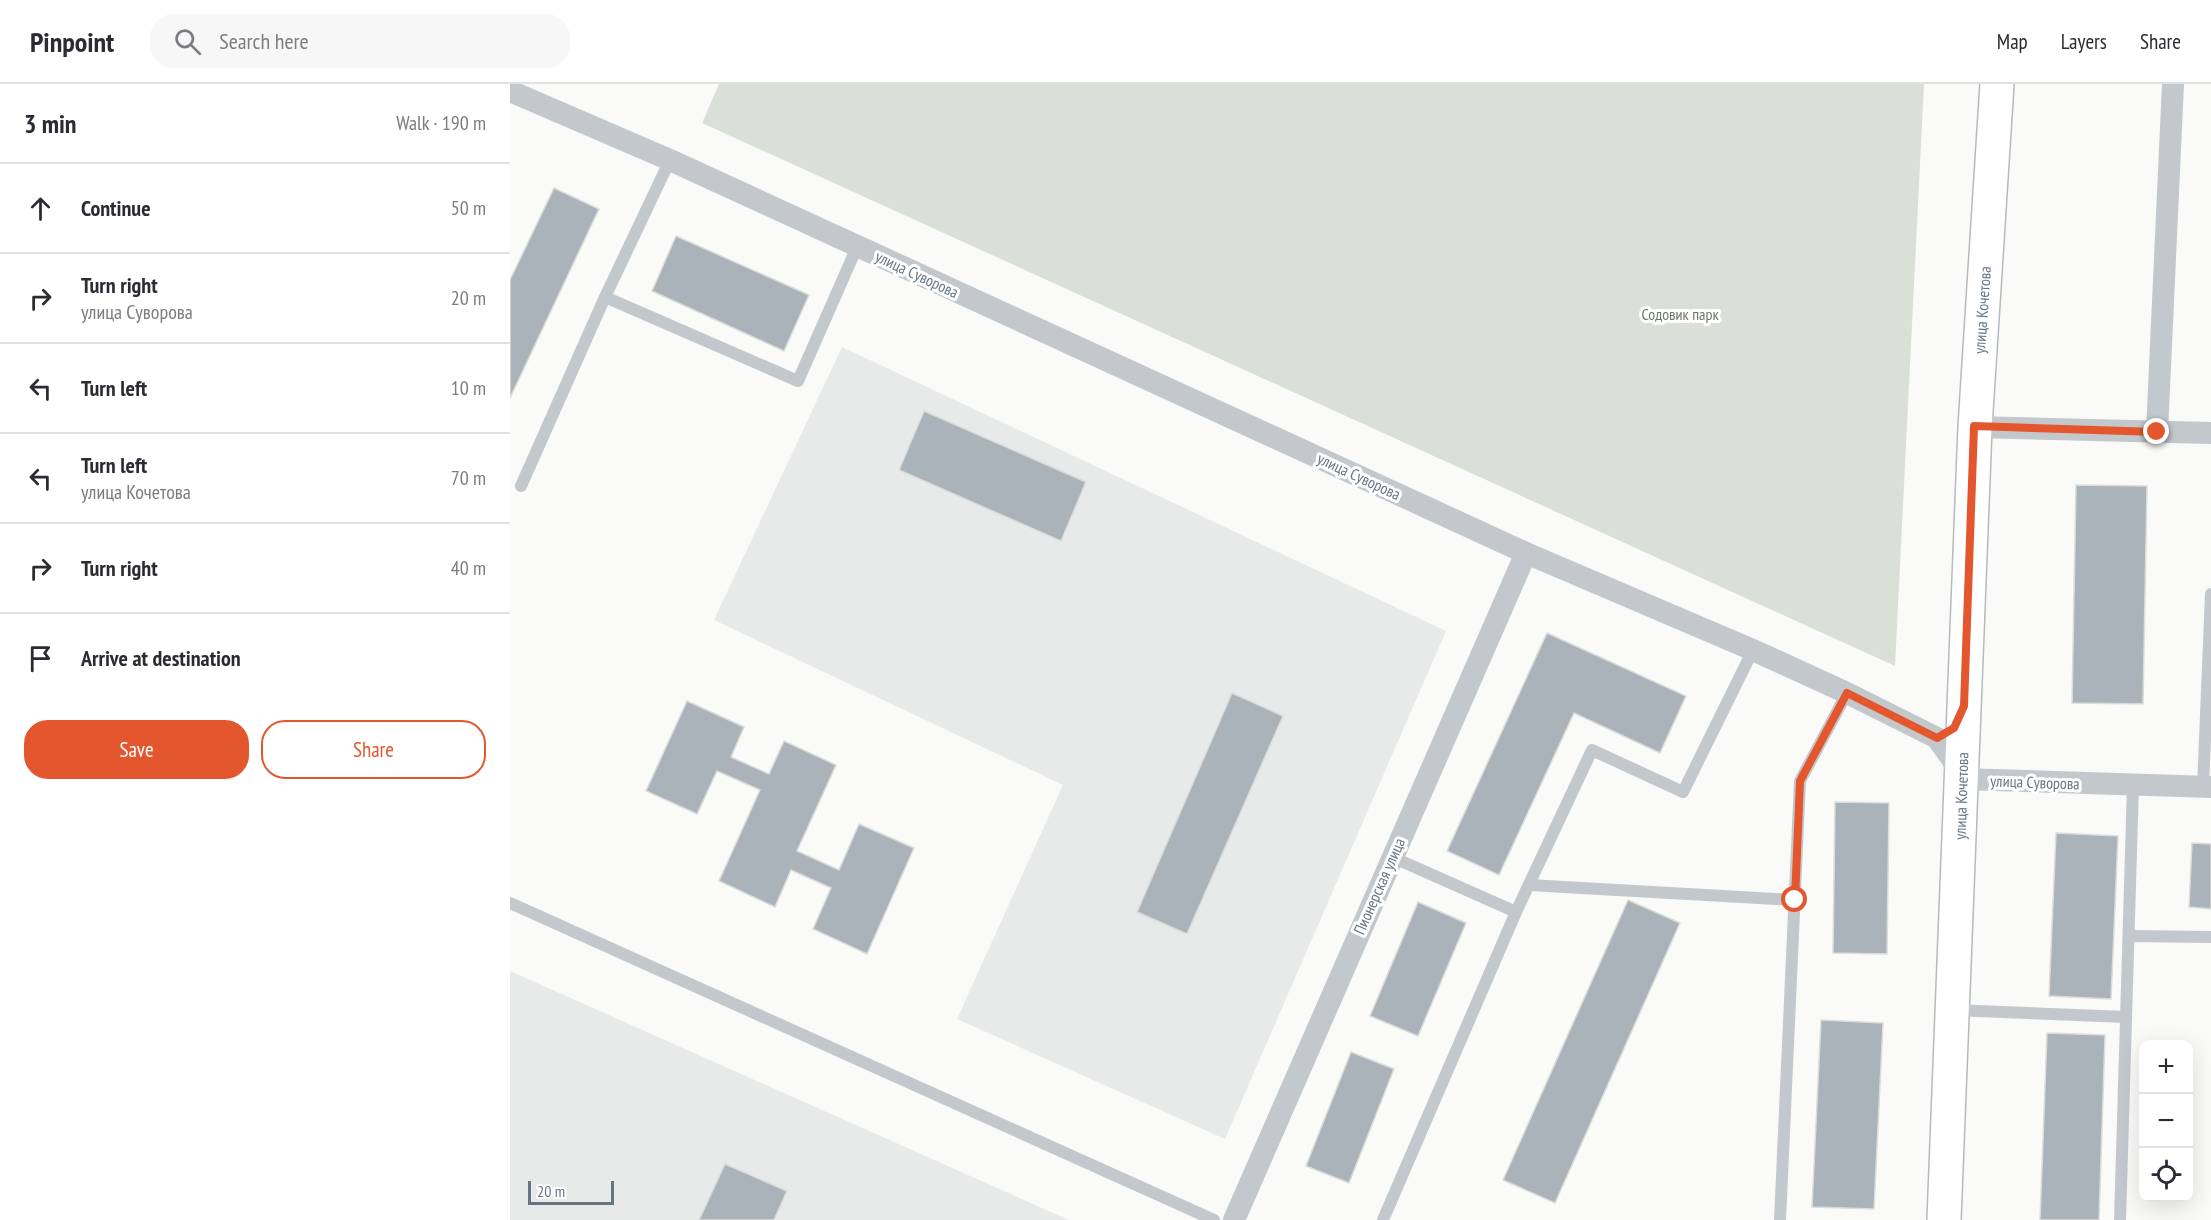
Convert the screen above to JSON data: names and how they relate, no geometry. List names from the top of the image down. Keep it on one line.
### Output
{"streets":{"main road":["улица Кочетова"],"street":["улица Суворова","Пионерская улица"]},"crossings":[["улица Суворова","улица Кочетова"],["улица Суворова","Пионерская улица"]],"parks":["Содовик парк"],"scale_bar":"20 m","page":{"header":"Pinpoint","search":"Search here","nav":["Map","Layers","Share"],"heading":["3 min","Walk · 190 m"],"list":[["Continue","50 m"],["Turn right","улица Суворова","20 m"],["Turn left","10 m"],["Turn left","улица Кочетова","70 m"],["Turn right","40 m"],"Arrive at destination"],"buttons":["Save","Share"],"map_buttons":["+","−"],"scale":"20 m"}}
